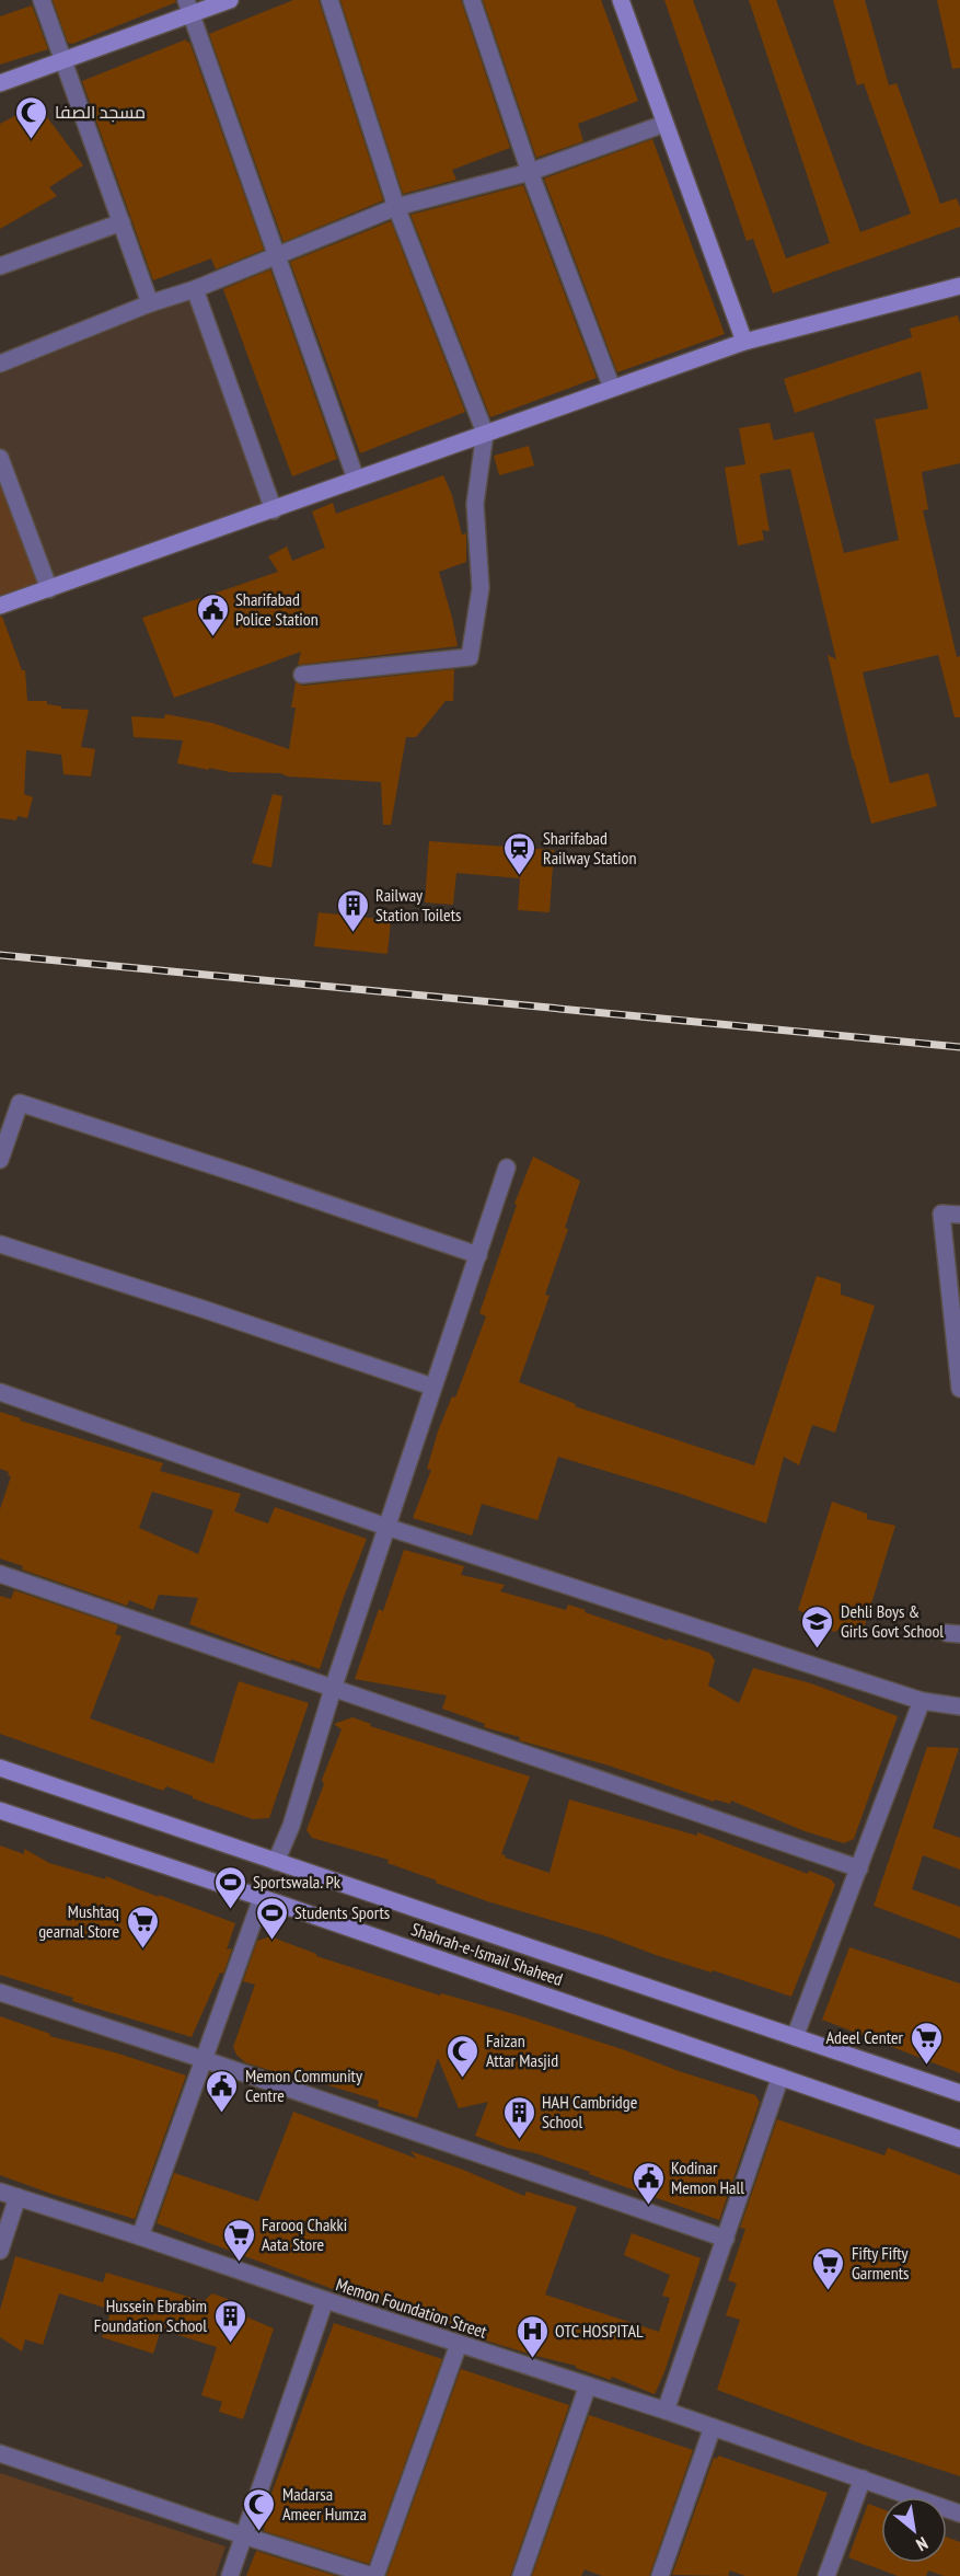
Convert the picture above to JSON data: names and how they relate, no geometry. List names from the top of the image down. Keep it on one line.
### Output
{"streets":{"main road":["Shahrah-e-Ismail Shaheed"],"street":["Memon Foundation Street"]},"places":{"mosque":["مسجد الصفا","Faizan Attar Masjid","Madarsa Ameer Humza"],"public building":["Sharifabad Police Station","Memon Community Centre","Kodinar Memon Hall"],"station":["Sharifabad Railway Station"],"building":["Railway Station Toilets","HAH Cambridge School","Hussein Ebrabim Foundation School"],"school or university":["Dehli Boys & Girls Govt School"],"sports":["Sportswala. Pk","Students Sports"],"supermarket":["Mushtaq gearnal Store","Adeel Center","Farooq Chakki Aata Store","Fifty Fifty Garments"],"hospital":["OTC HOSPITAL"]},"north":"bottom right"}
